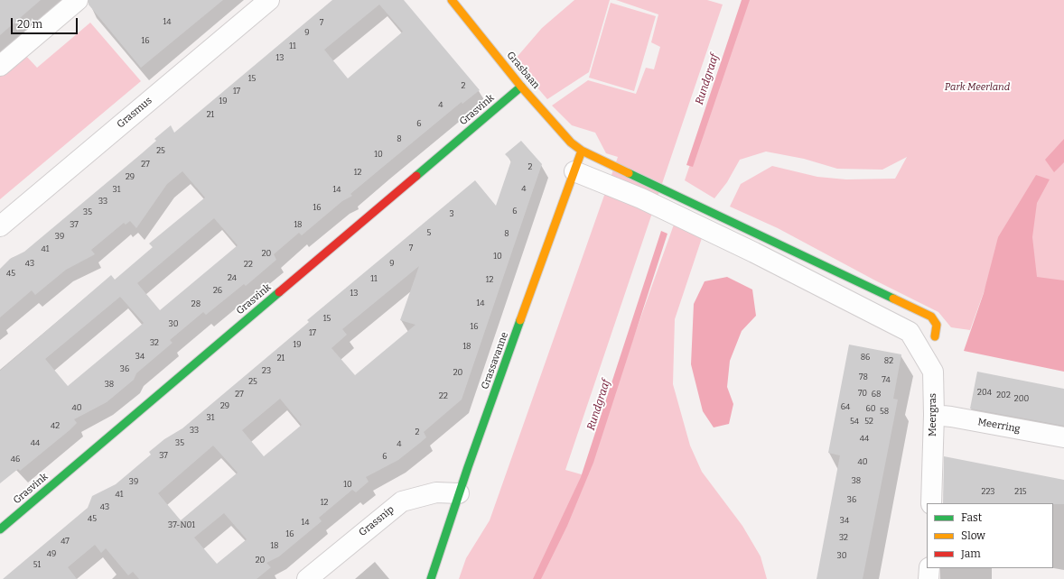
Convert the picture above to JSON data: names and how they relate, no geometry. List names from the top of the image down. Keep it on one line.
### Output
{"streets":{"street":["Grasbaan","Grasvink","Grasmus","Grassavanne","Meergras","Meerring","Grassnip"]},"crossings":[["Grasbaan","Grasvink"],["Grasbaan","Grassavanne"],["Grassavanne","Meergras"],["Grassavanne","Grassnip"],["Meergras","Meerring"]],"water":["Rundgraaf"],"parks":["Park Meerland"],"house_numbers":["14","7","9","16","11","13","15","2","17","19","4","21","6","8","25","10","27","2","12","29","4","31","14","33","16","6","35","3","37","18","5","8","39","7","41","20","10","43","9","22","45","24","11","12","26","13","14","28","15","30","16","17","32","19","18","34","86","21","82","36","23","20","78","74","25","38","204","70","27","68","202","22","200","29","64","40","60","58","31","54","52","42","33","2","44","44","35","4","37","6","46","40","38","39","10","223","215","41","36","12","43","45","34","14","37-N01","16","32","47","18","49","30","20","51"],"legend":["Fast","Slow","Jam"],"scale_bar":"20 m"}
